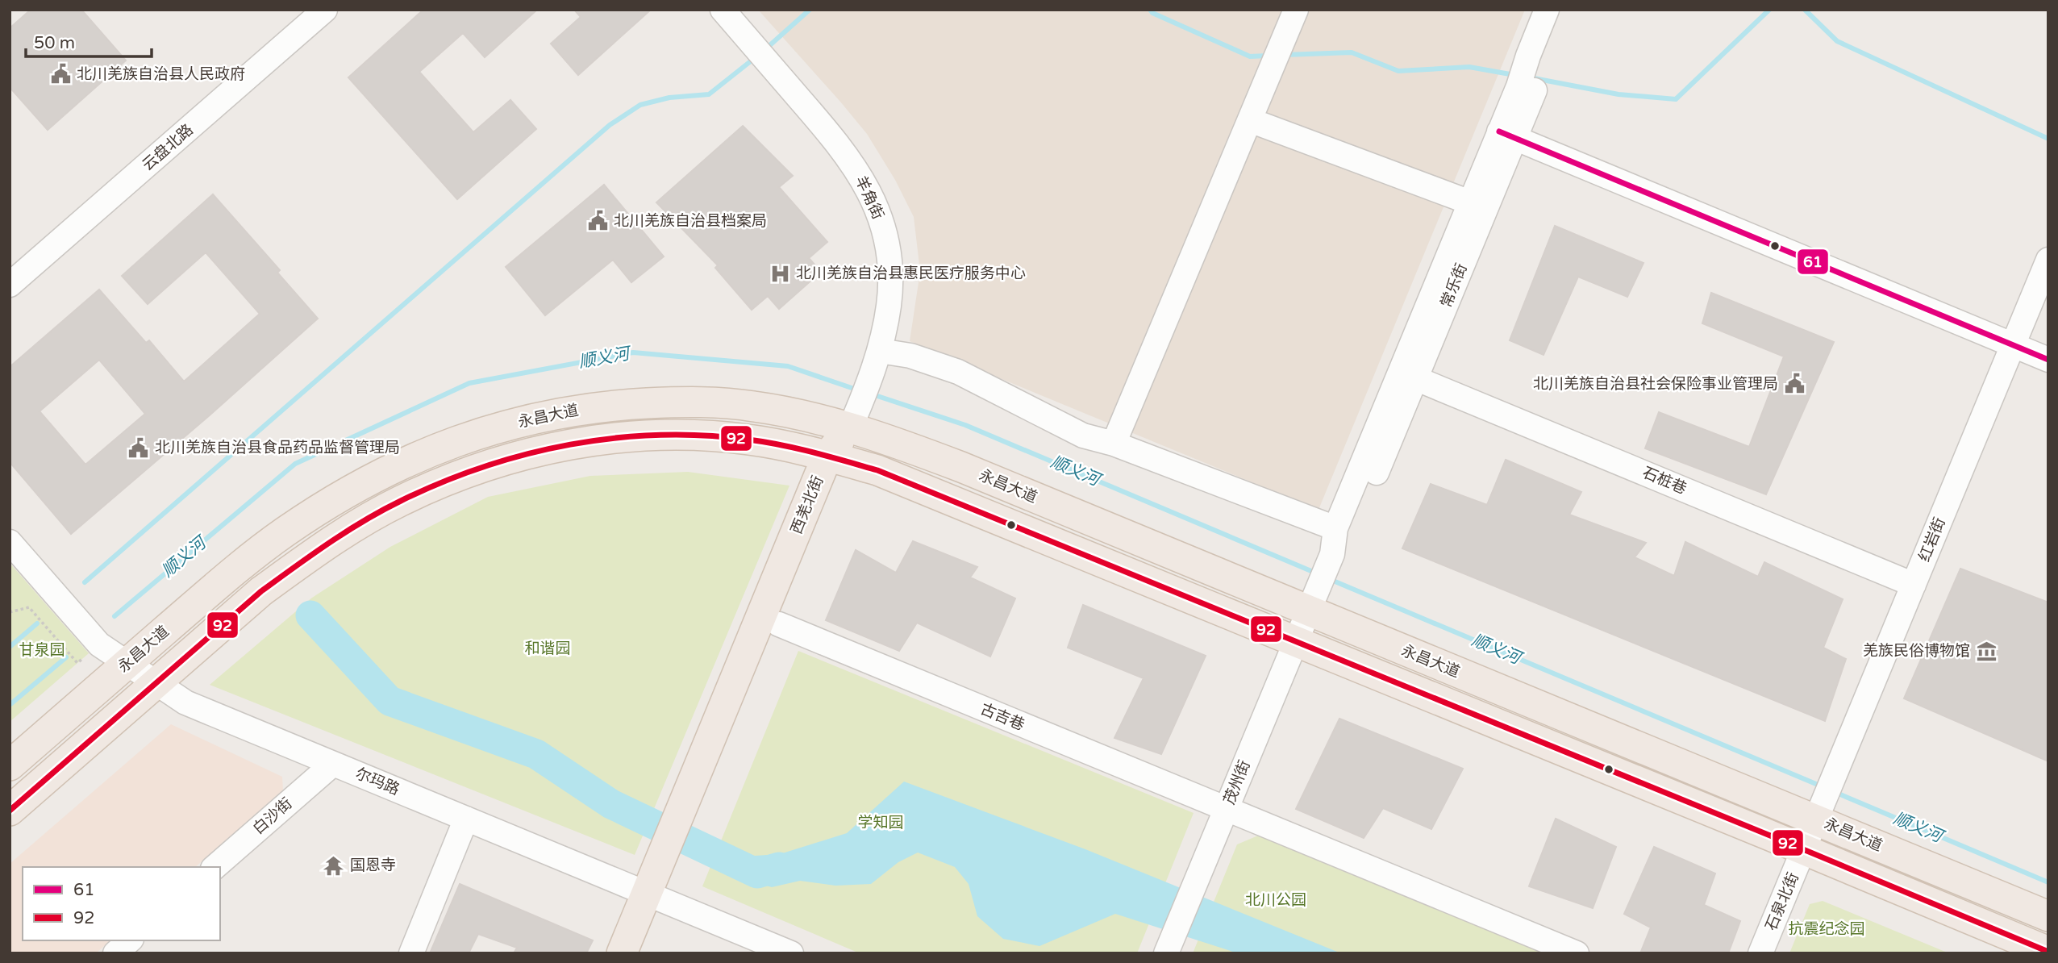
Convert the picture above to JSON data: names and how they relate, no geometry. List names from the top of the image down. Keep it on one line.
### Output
{"streets":{"main road":["永昌大道","西羌北街"],"street":["云盘北路","羊角街","常乐街","石桩巷","红岩街","古吉巷","尔玛路","茂州街","白沙街","石泉北街"]},"crossings":[["羊角街","永昌大道"],["羊角街","西羌北街"],["常乐街","永昌大道"],["常乐街","石桩巷"],["常乐街","茂州街"],["永昌大道","西羌北街"],["永昌大道","红岩街"],["永昌大道","尔玛路"],["永昌大道","茂州街"],["永昌大道","石泉北街"],["石桩巷","红岩街"],["西羌北街","古吉巷"],["西羌北街","尔玛路"],["红岩街","石泉北街"],["古吉巷","茂州街"],["尔玛路","白沙街"]],"water":["顺义河"],"parks":["和谐园","甘泉园","学知园","北川公园","抗震纪念园"],"places":{"public building":["北川羌族自治县人民政府","北川羌族自治县档案局","北川羌族自治县社会保险事业管理局","北川羌族自治县食品药品监督管理局"],"hospital":["北川羌族自治县惠民医疗服务中心"],"museum":["羌族民俗博物馆"],"temple":["国恩寺"]},"lines":["transit line 61","transit line 92"],"legend":["61","92"],"scale_bar":"50 m"}
